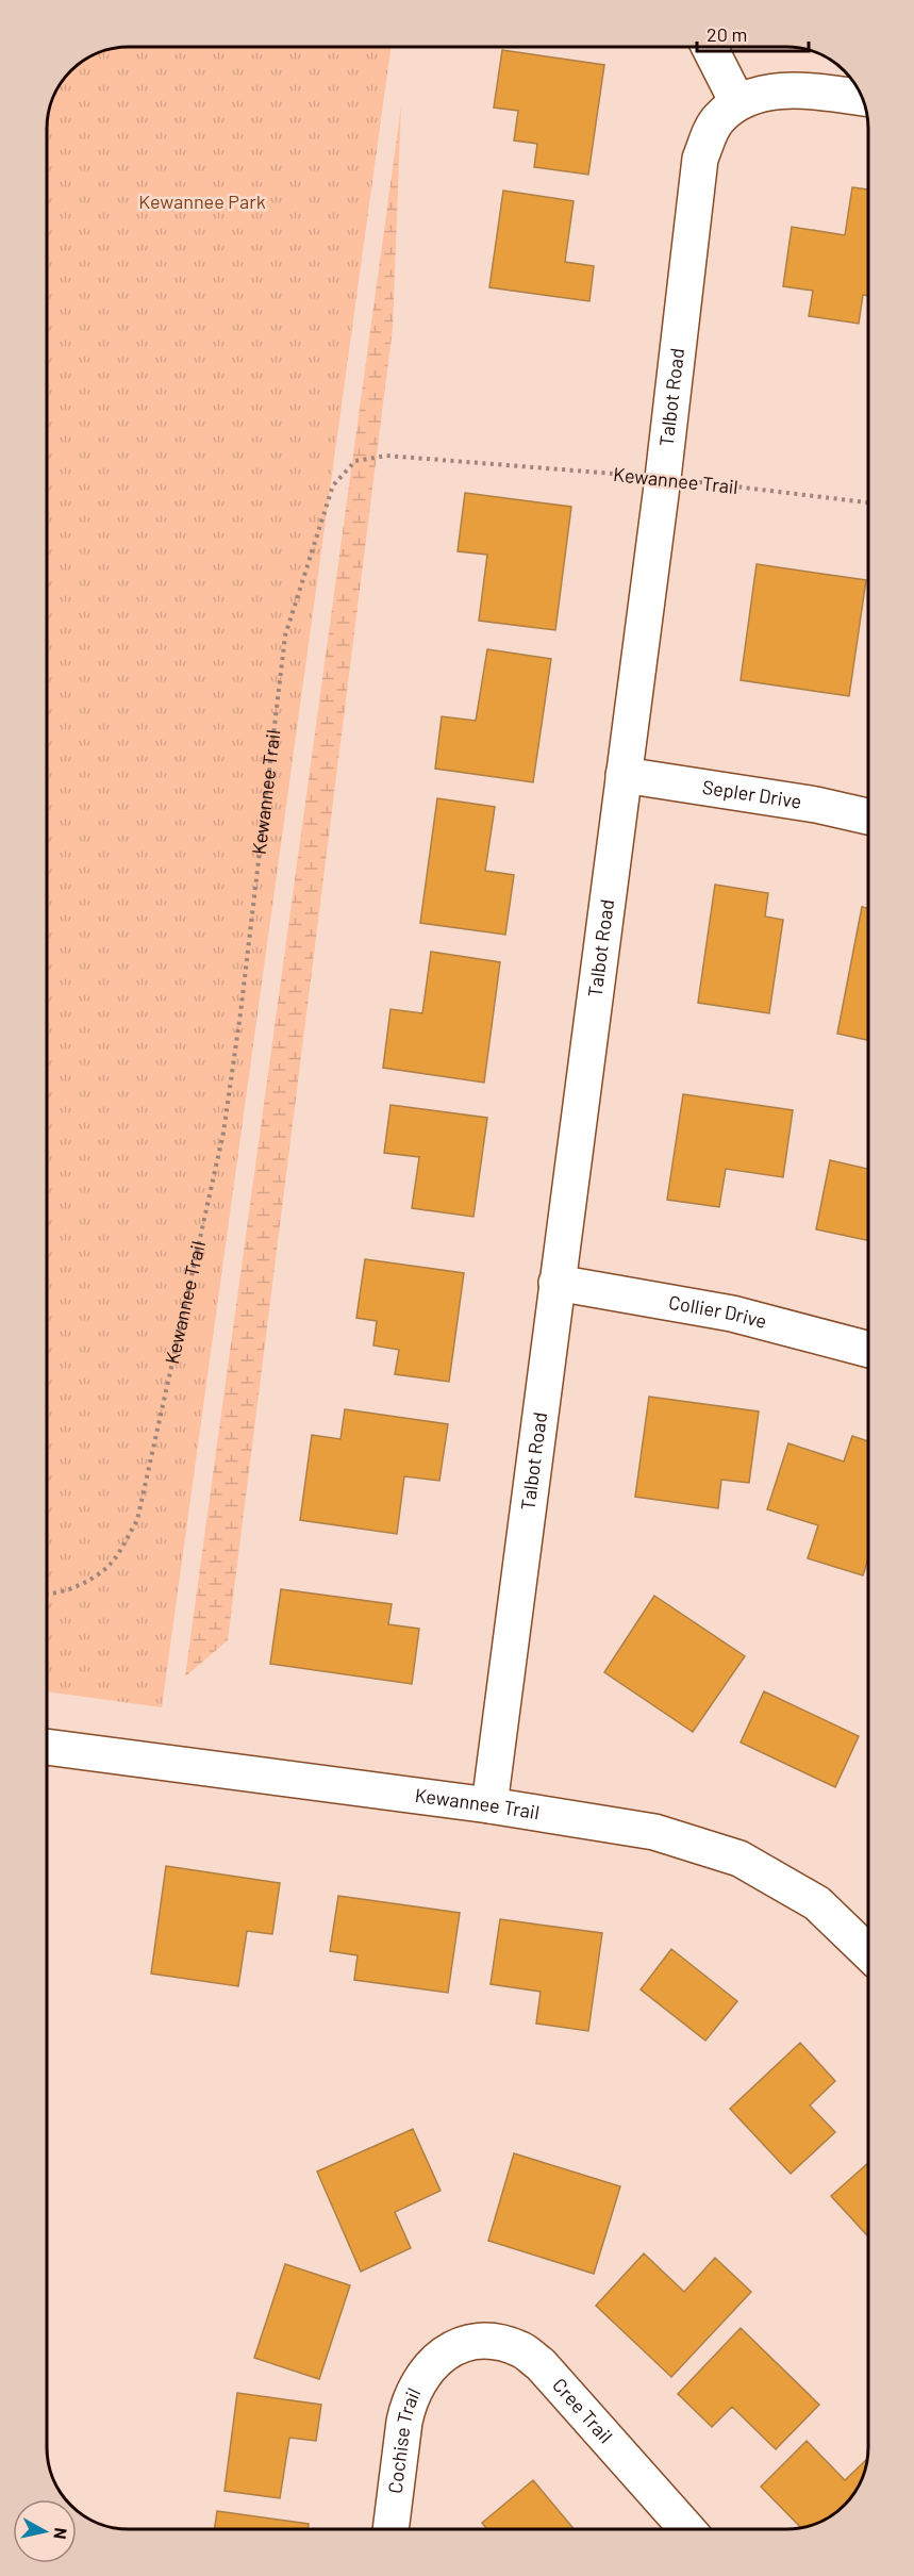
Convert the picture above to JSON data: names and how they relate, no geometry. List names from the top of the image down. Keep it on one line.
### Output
{"streets":{"street":["Talbot Road","Kewannee Trail","Sepler Drive","Collier Drive","Cree Trail","Cochise Trail"]},"crossings":[["Talbot Road","Kewannee Trail"],["Talbot Road","Sepler Drive"],["Talbot Road","Collier Drive"],["Cree Trail","Cochise Trail"]],"parks":["Kewannee Park"],"scale_bar":"20 m","north":"right"}
